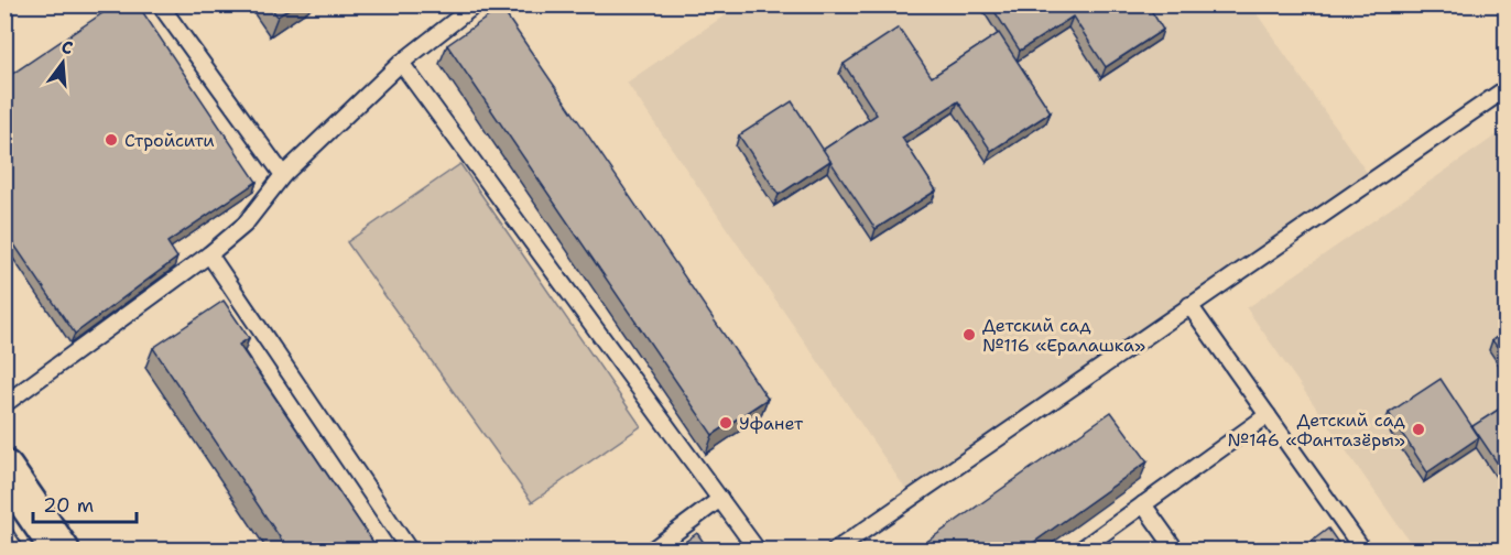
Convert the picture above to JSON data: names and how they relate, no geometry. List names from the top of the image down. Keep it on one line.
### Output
{"places":["Стройсити","Детский сад №116 «Ералашка»","Уфанет","Детский сад №146 «Фантазёры»"],"scale_bar":"20 m","north":"top"}
